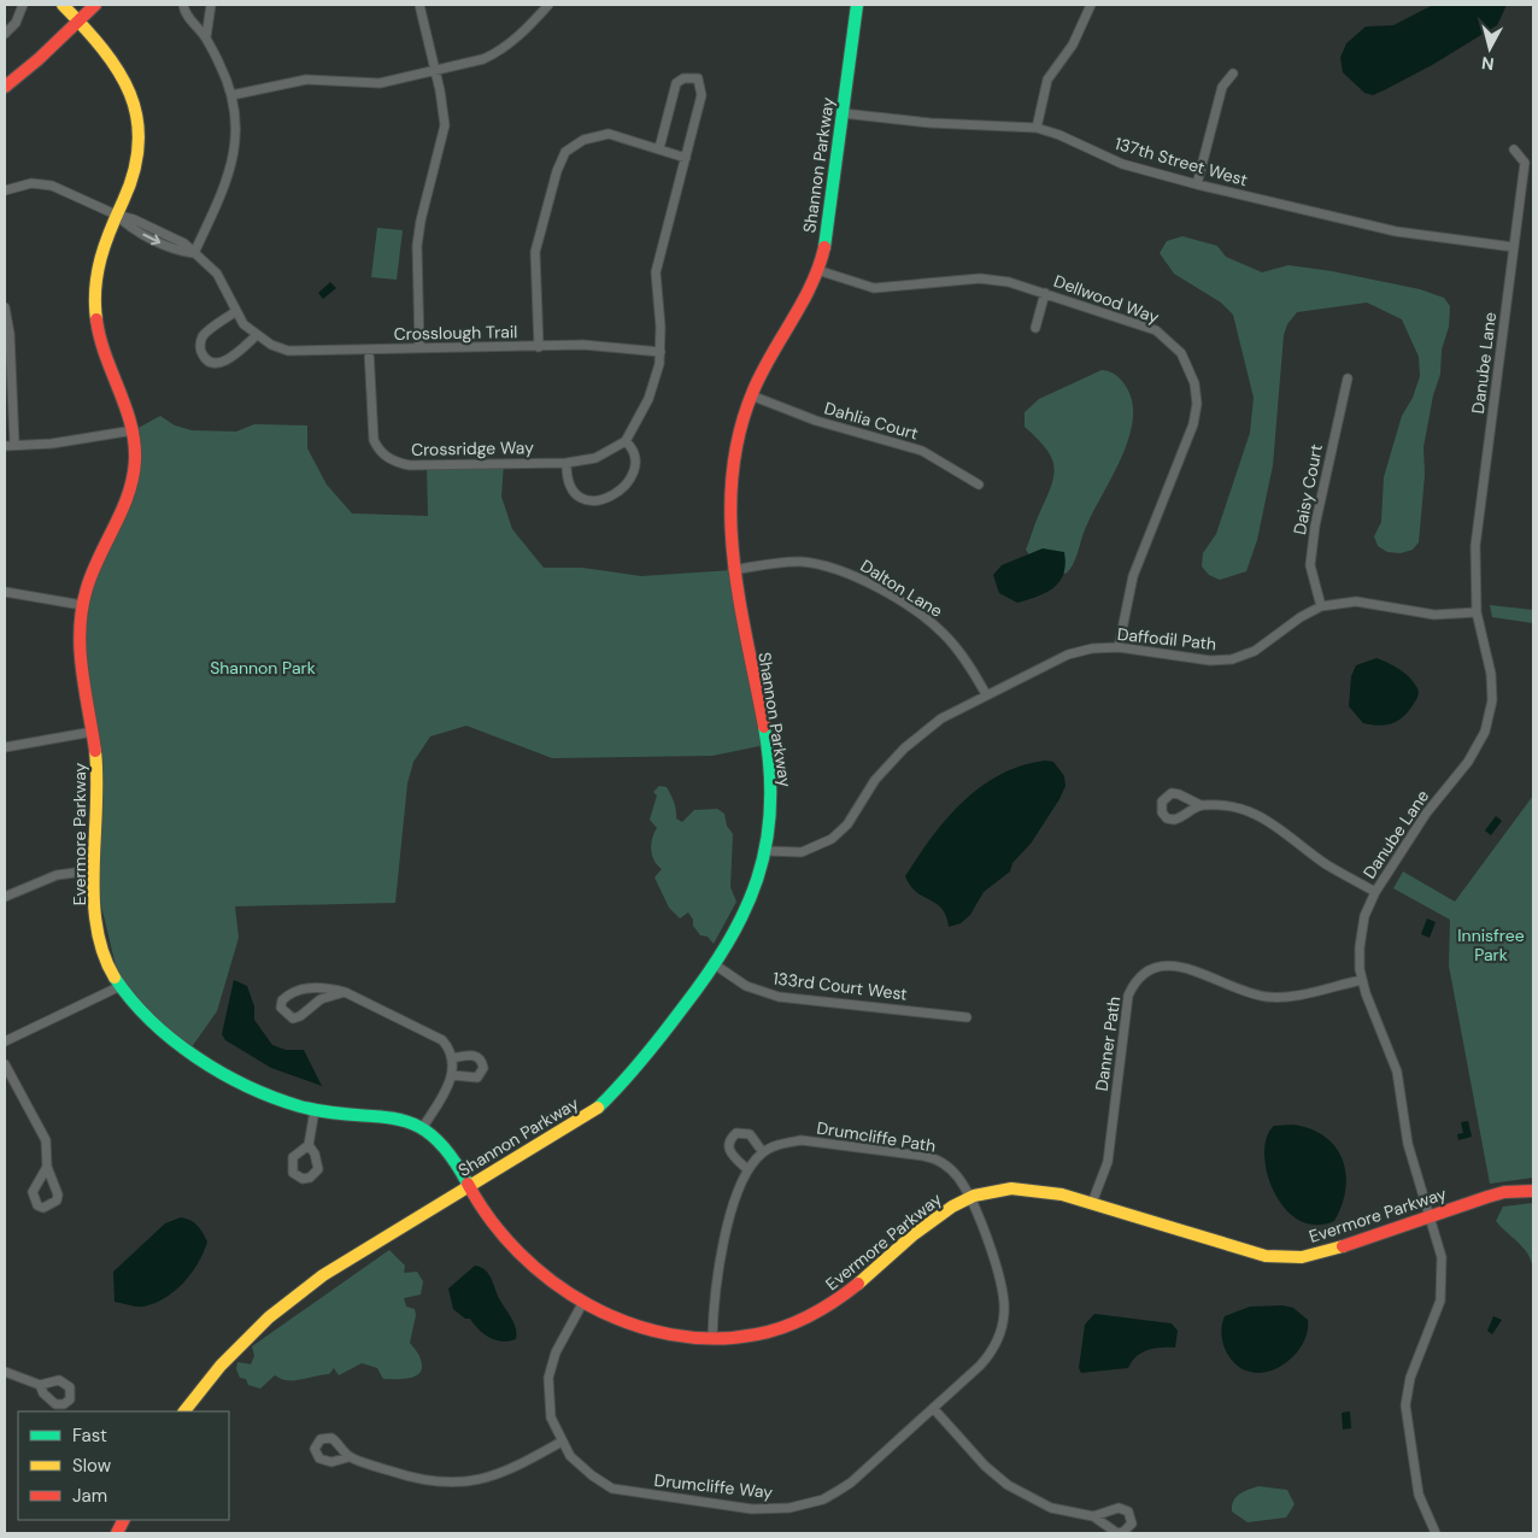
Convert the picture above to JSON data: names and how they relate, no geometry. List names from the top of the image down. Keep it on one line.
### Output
{"streets":{"street":["137th Street West","Shannon Parkway","Dellwood Way","Crosslough Trail","Danube Lane","Dahlia Court","Crossridge Way","Daisy Court","Dalton Lane","Daffodil Path","Evermore Parkway","133rd Court West","Danner Path","Drumcliffe Path","Drumcliffe Way"]},"crossings":[["137th Street West","Shannon Parkway"],["137th Street West","Danube Lane"],["Shannon Parkway","Dellwood Way"],["Shannon Parkway","Dahlia Court"],["Shannon Parkway","Dalton Lane"],["Shannon Parkway","Daffodil Path"],["Shannon Parkway","Evermore Parkway"],["Shannon Parkway","133rd Court West"],["Dellwood Way","Daffodil Path"],["Crosslough Trail","Crossridge Way"],["Crosslough Trail","Evermore Parkway"],["Danube Lane","Daffodil Path"],["Danube Lane","Evermore Parkway"],["Danube Lane","Danner Path"],["Daisy Court","Daffodil Path"],["Dalton Lane","Daffodil Path"],["Evermore Parkway","Danner Path"],["Evermore Parkway","Drumcliffe Path"],["Evermore Parkway","Drumcliffe Way"],["Drumcliffe Path","Drumcliffe Way"]],"parks":["Shannon Park","Innisfree Park"],"legend":["Fast","Slow","Jam"],"north":"bottom"}
